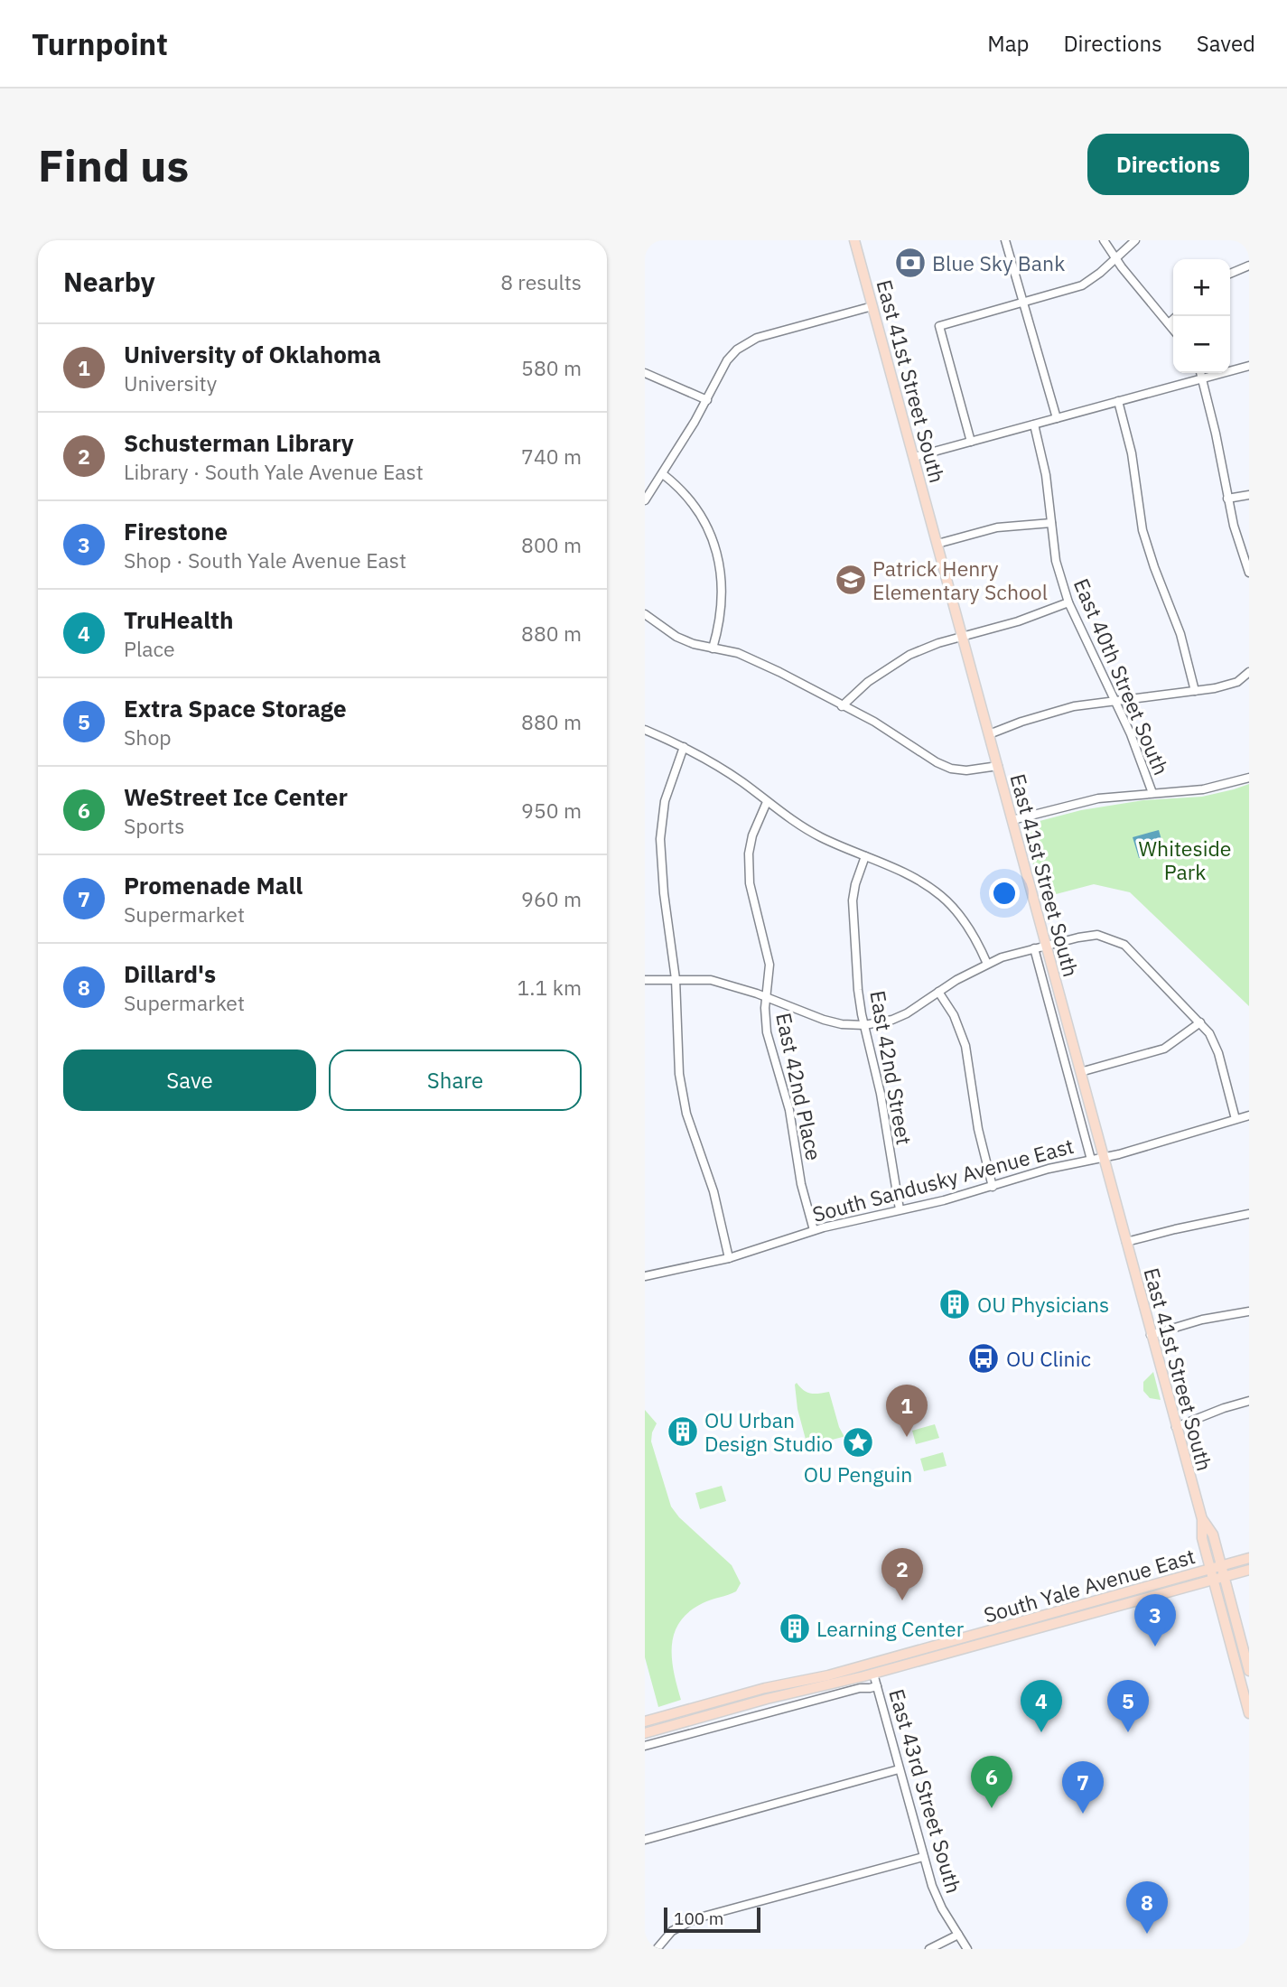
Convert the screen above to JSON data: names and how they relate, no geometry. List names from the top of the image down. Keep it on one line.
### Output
{"streets":{"main road":["East 41st Street South","South Yale Avenue East"],"street":["East 40th Street South","East 42nd Street","East 42nd Place","South Sandusky Avenue East","East 43rd Street South"]},"crossings":[["East 41st Street South","South Sandusky Avenue East"],["East 41st Street South","South Yale Avenue East"],["East 42nd Street","South Sandusky Avenue East"],["East 42nd Place","South Sandusky Avenue East"],["South Yale Avenue East","East 43rd Street South"]],"parks":["Whiteside Park"],"places":{"bank":["Blue Sky Bank"],"school or university":["Patrick Henry Elementary School"],"building":["OU Physicians","OU Urban Design Studio","Learning Center"],"bus stop":["OU Clinic"],"place":["OU Penguin"]},"scale_bar":"100 m","page":{"header":"Turnpoint","nav":["Map","Directions","Saved"],"buttons":["Directions",["Save","Share"]],"title":"Find us","heading":["Nearby","8 results"],"map_buttons":["+","−"],"list":[{"mark":"1","name":"University of Oklahoma","note":"University","value":"580 m"},{"mark":"2","name":"Schusterman Library","note":"Library · South Yale Avenue East","value":"740 m"},{"mark":"3","name":"Firestone","note":"Shop · South Yale Avenue East","value":"800 m"},{"mark":"4","name":"TruHealth","note":"Place","value":"880 m"},{"mark":"5","name":"Extra Space Storage","note":"Shop","value":"880 m"},{"mark":"6","name":"WeStreet Ice Center","note":"Sports","value":"950 m"},{"mark":"7","name":"Promenade Mall","note":"Supermarket","value":"960 m"},{"mark":"8","name":"Dillard's","note":"Supermarket","value":"1.1 km"}],"pins":["1","2","3","4","5","6","7","8"],"scale":"100 m"}}
